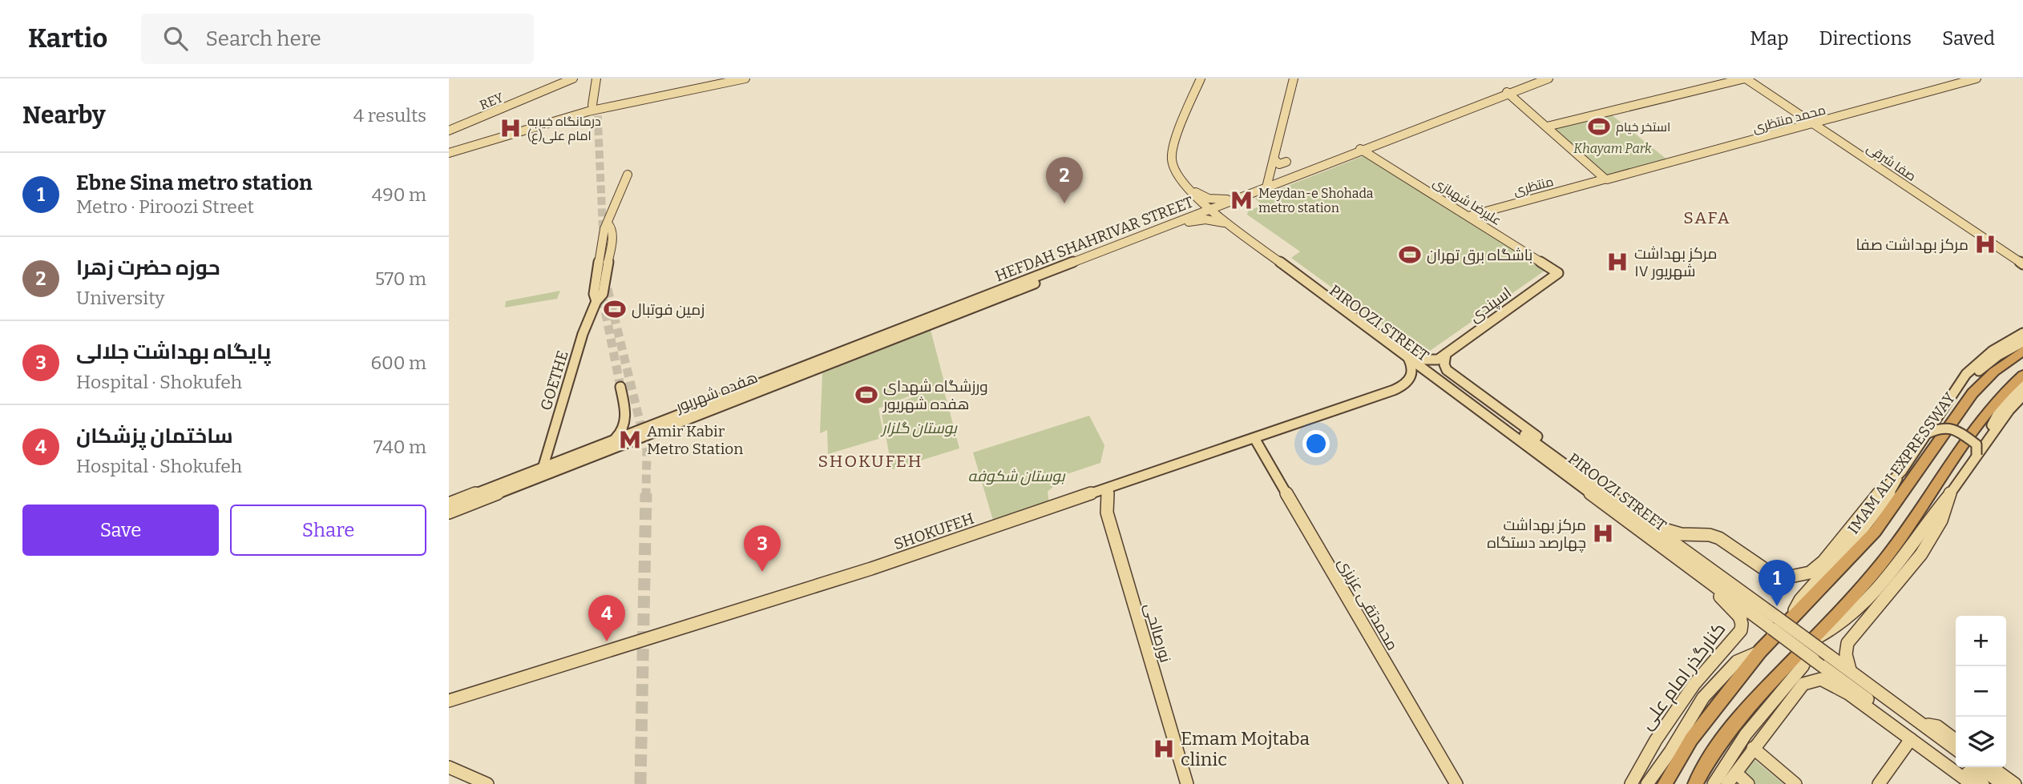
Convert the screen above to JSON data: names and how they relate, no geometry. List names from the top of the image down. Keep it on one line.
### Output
{"streets":{"highway":["IMAM ALI EXPRESSWAY"],"main road":["REY","محمد منتظری","صفا شرقی","منتظری","علیرضا شهبازی","HEFDAH SHAHRIVAR STREET","اسپندی","PIROOZI STREET","GOETHE","هفده شهریور","SHOKUFEH","محمدتقی عزیزی","نورصالحی","کنارگذر امام علی"]},"crossings":[["محمد منتظری","صفا شرقی"],["محمد منتظری","منتظری"],["منتظری","علیرضا شهبازی"],["علیرضا شهبازی","HEFDAH SHAHRIVAR STREET"],["علیرضا شهبازی","اسپندی"],["HEFDAH SHAHRIVAR STREET","PIROOZI STREET"],["HEFDAH SHAHRIVAR STREET","هفده شهریور"],["اسپندی","PIROOZI STREET"],["PIROOZI STREET","IMAM ALI EXPRESSWAY"],["PIROOZI STREET","SHOKUFEH"],["PIROOZI STREET","کنارگذر امام علی"],["GOETHE","هفده شهریور"],["SHOKUFEH","محمدتقی عزیزی"],["SHOKUFEH","نورصالحی"]],"districts":["SAFA","SHOKUFEH"],"parks":["Khayam Park","بوستان گلزار","بوستان شکوفه"],"places":{"sports":["استخر خیام","باشگاه برق تهران","زمین فوتبال","ورزشگاه شهدای هفده شهریور"],"hospital":["درمانگاه خیریه امام علی(ع)","مرکز بهداشت صفا","مرکز بهداشت ۱۷ شهریور","مرکز بهداشت چهارصد دستگاه","Emam Mojtaba clinic"],"metro station":["Meydan-e Shohada metro station","Amir Kabir Metro Station"]},"page":{"header":"Kartio","search":"Search here","nav":["Map","Directions","Saved"],"heading":["Nearby","4 results"],"list":[{"mark":"1","name":"Ebne Sina metro station","note":"Metro · Piroozi Street","value":"490 m"},{"mark":"2","name":"حوزه حضرت زهرا","note":"University","value":"570 m"},{"mark":"3","name":"پایگاه بهداشت جلالی","note":"Hospital · Shokufeh","value":"600 m"},{"mark":"4","name":"ساختمان پزشکان","note":"Hospital · Shokufeh","value":"740 m"}],"pins":["2","3","1","4"],"buttons":["Save","Share"],"map_buttons":["+","−"]}}
